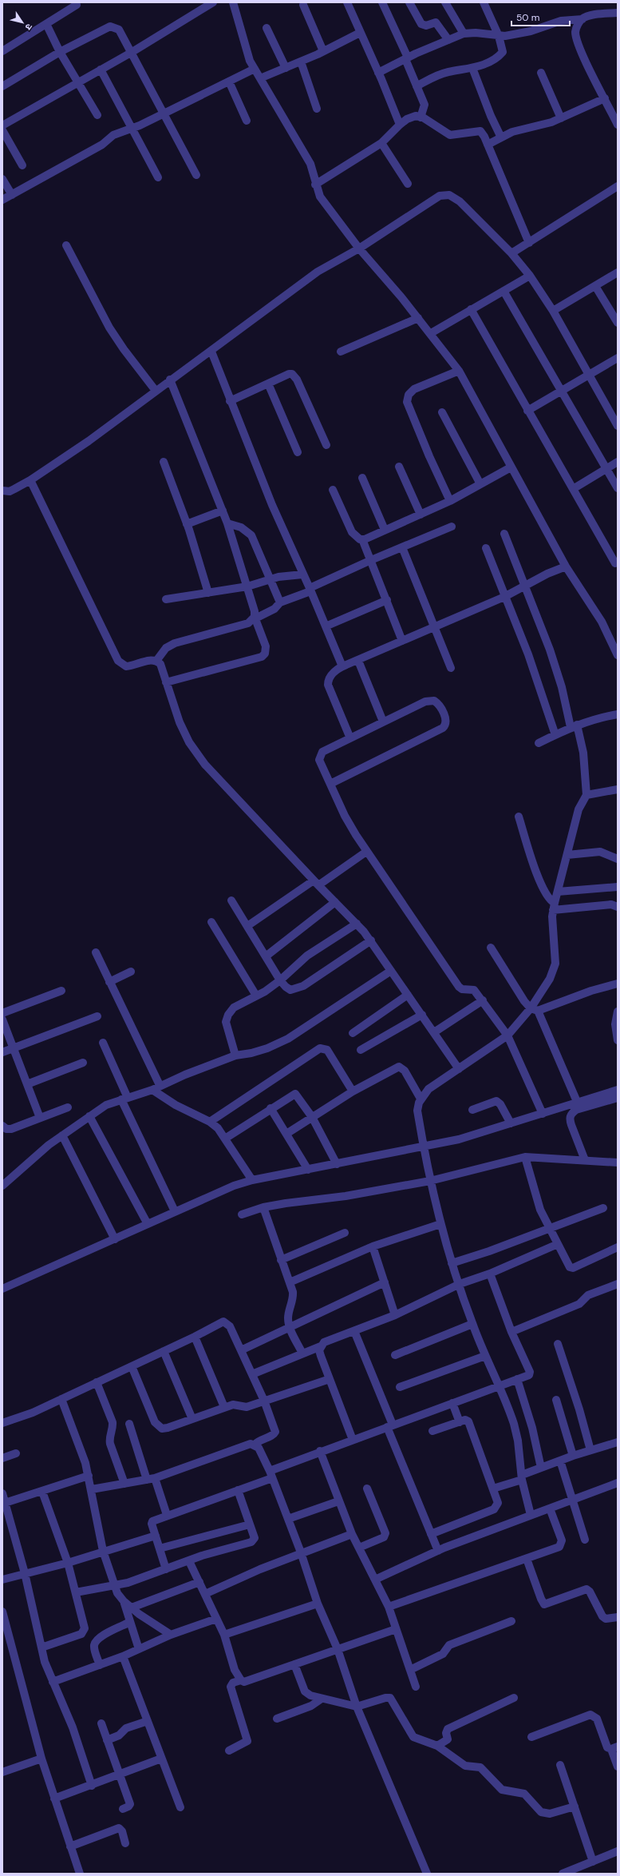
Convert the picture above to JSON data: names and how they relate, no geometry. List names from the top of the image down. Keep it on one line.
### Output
{"scale_bar":"50 m","north":"bottom right"}
